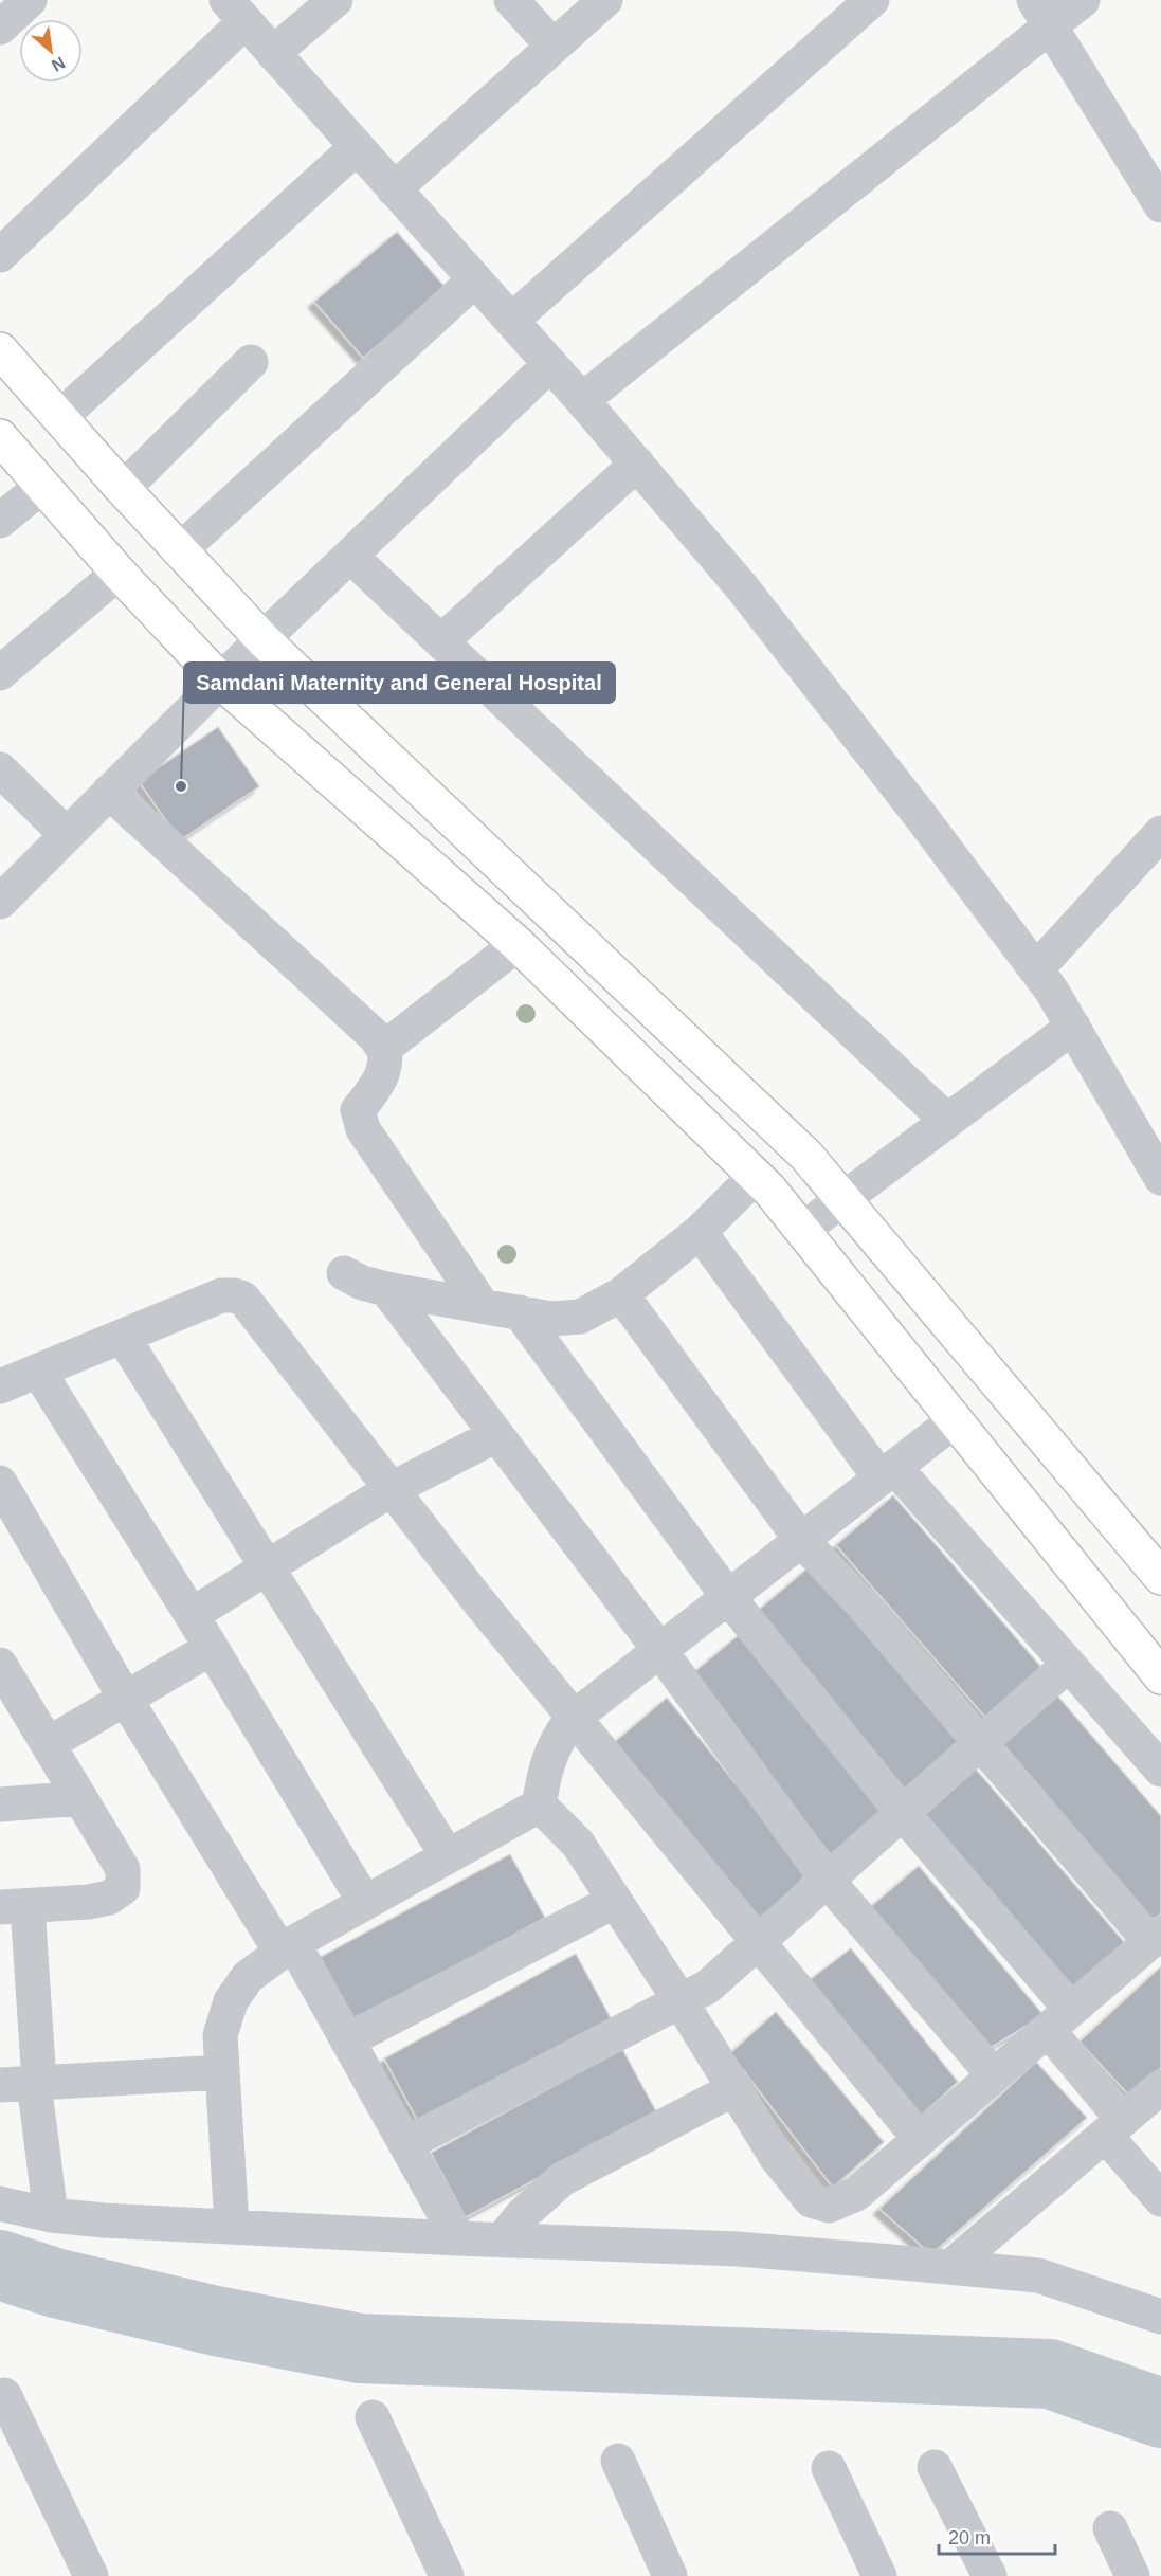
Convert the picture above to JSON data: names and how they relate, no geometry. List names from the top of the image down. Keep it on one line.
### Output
{"places":["Samdani Maternity and General Hospital"],"scale_bar":"20 m","north":"bottom right"}
